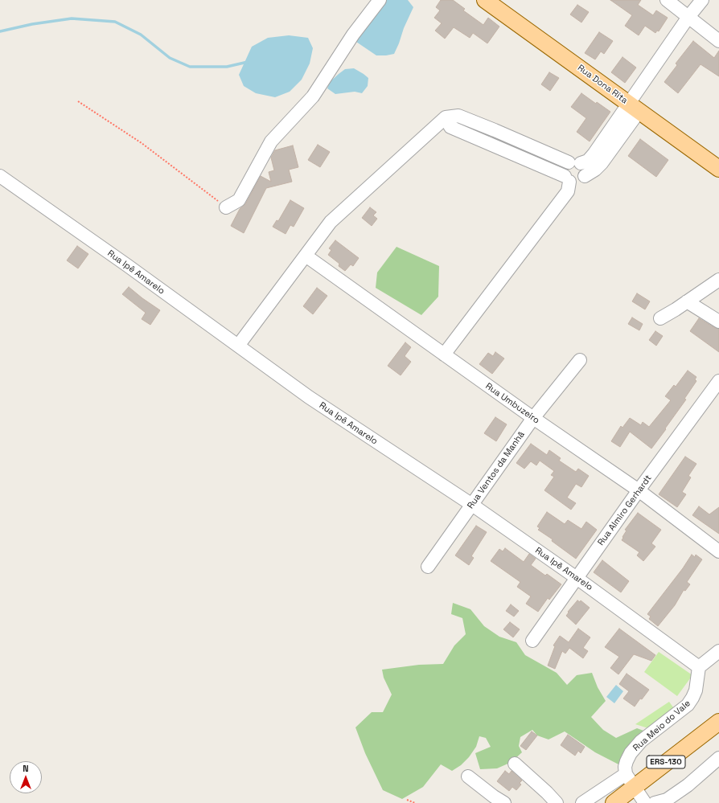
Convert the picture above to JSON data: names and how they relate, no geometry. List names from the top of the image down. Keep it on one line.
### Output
{"streets":{"main road":["Rua Dona Rita","ERS-130"],"street":["Rua Ipê Amarelo","Rua Umbuzeiro","Rua Ventos da Manhã","Rua Almiro Gerhardt","Rua Meio do Vale"]},"crossings":[["Rua Ipê Amarelo","Rua Ventos da Manhã"],["Rua Ipê Amarelo","Rua Almiro Gerhardt"],["Rua Ipê Amarelo","Rua Meio do Vale"],["Rua Umbuzeiro","Rua Ventos da Manhã"],["Rua Umbuzeiro","Rua Almiro Gerhardt"]],"north":"top"}
